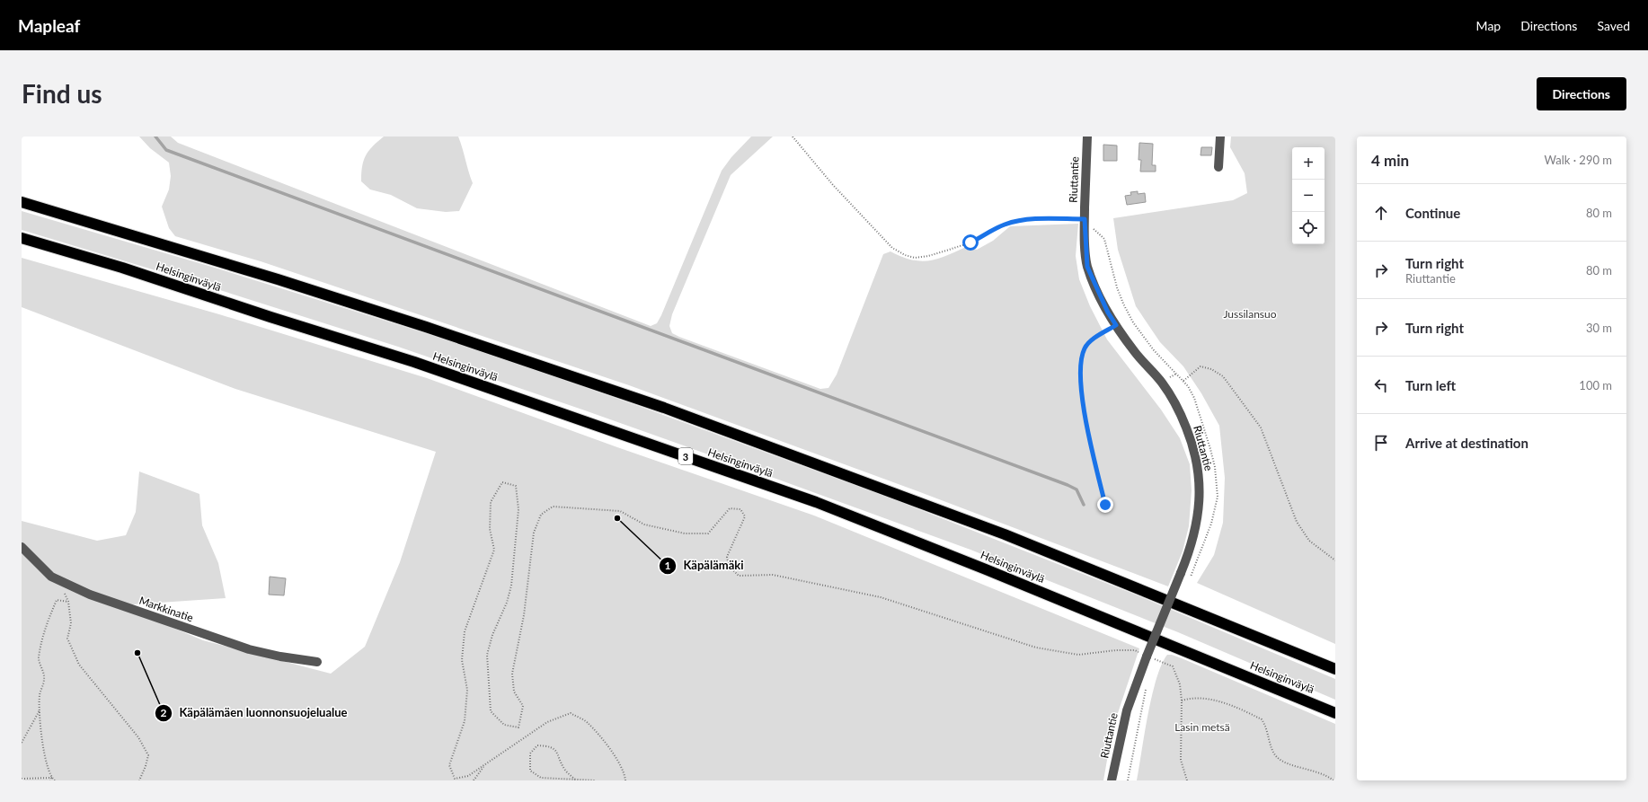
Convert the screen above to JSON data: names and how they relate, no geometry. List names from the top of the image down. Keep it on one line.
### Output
{"streets":{"highway":["Helsinginväylä","3"],"street":["Riuttantie","Markkinatie"]},"parks":["Jussilansuo","Lasin metsä"],"places":["Käpälämäki","Käpälämäen luonnonsuojelualue"],"page":{"header":"Mapleaf","nav":["Map","Directions","Saved"],"buttons":"Directions","title":"Find us","heading":["4 min","Walk · 290 m"],"map_buttons":["+","−"],"list":[["Continue","80 m"],["Turn right","Riuttantie","80 m"],["Turn right","30 m"],["Turn left","100 m"],"Arrive at destination"]}}
